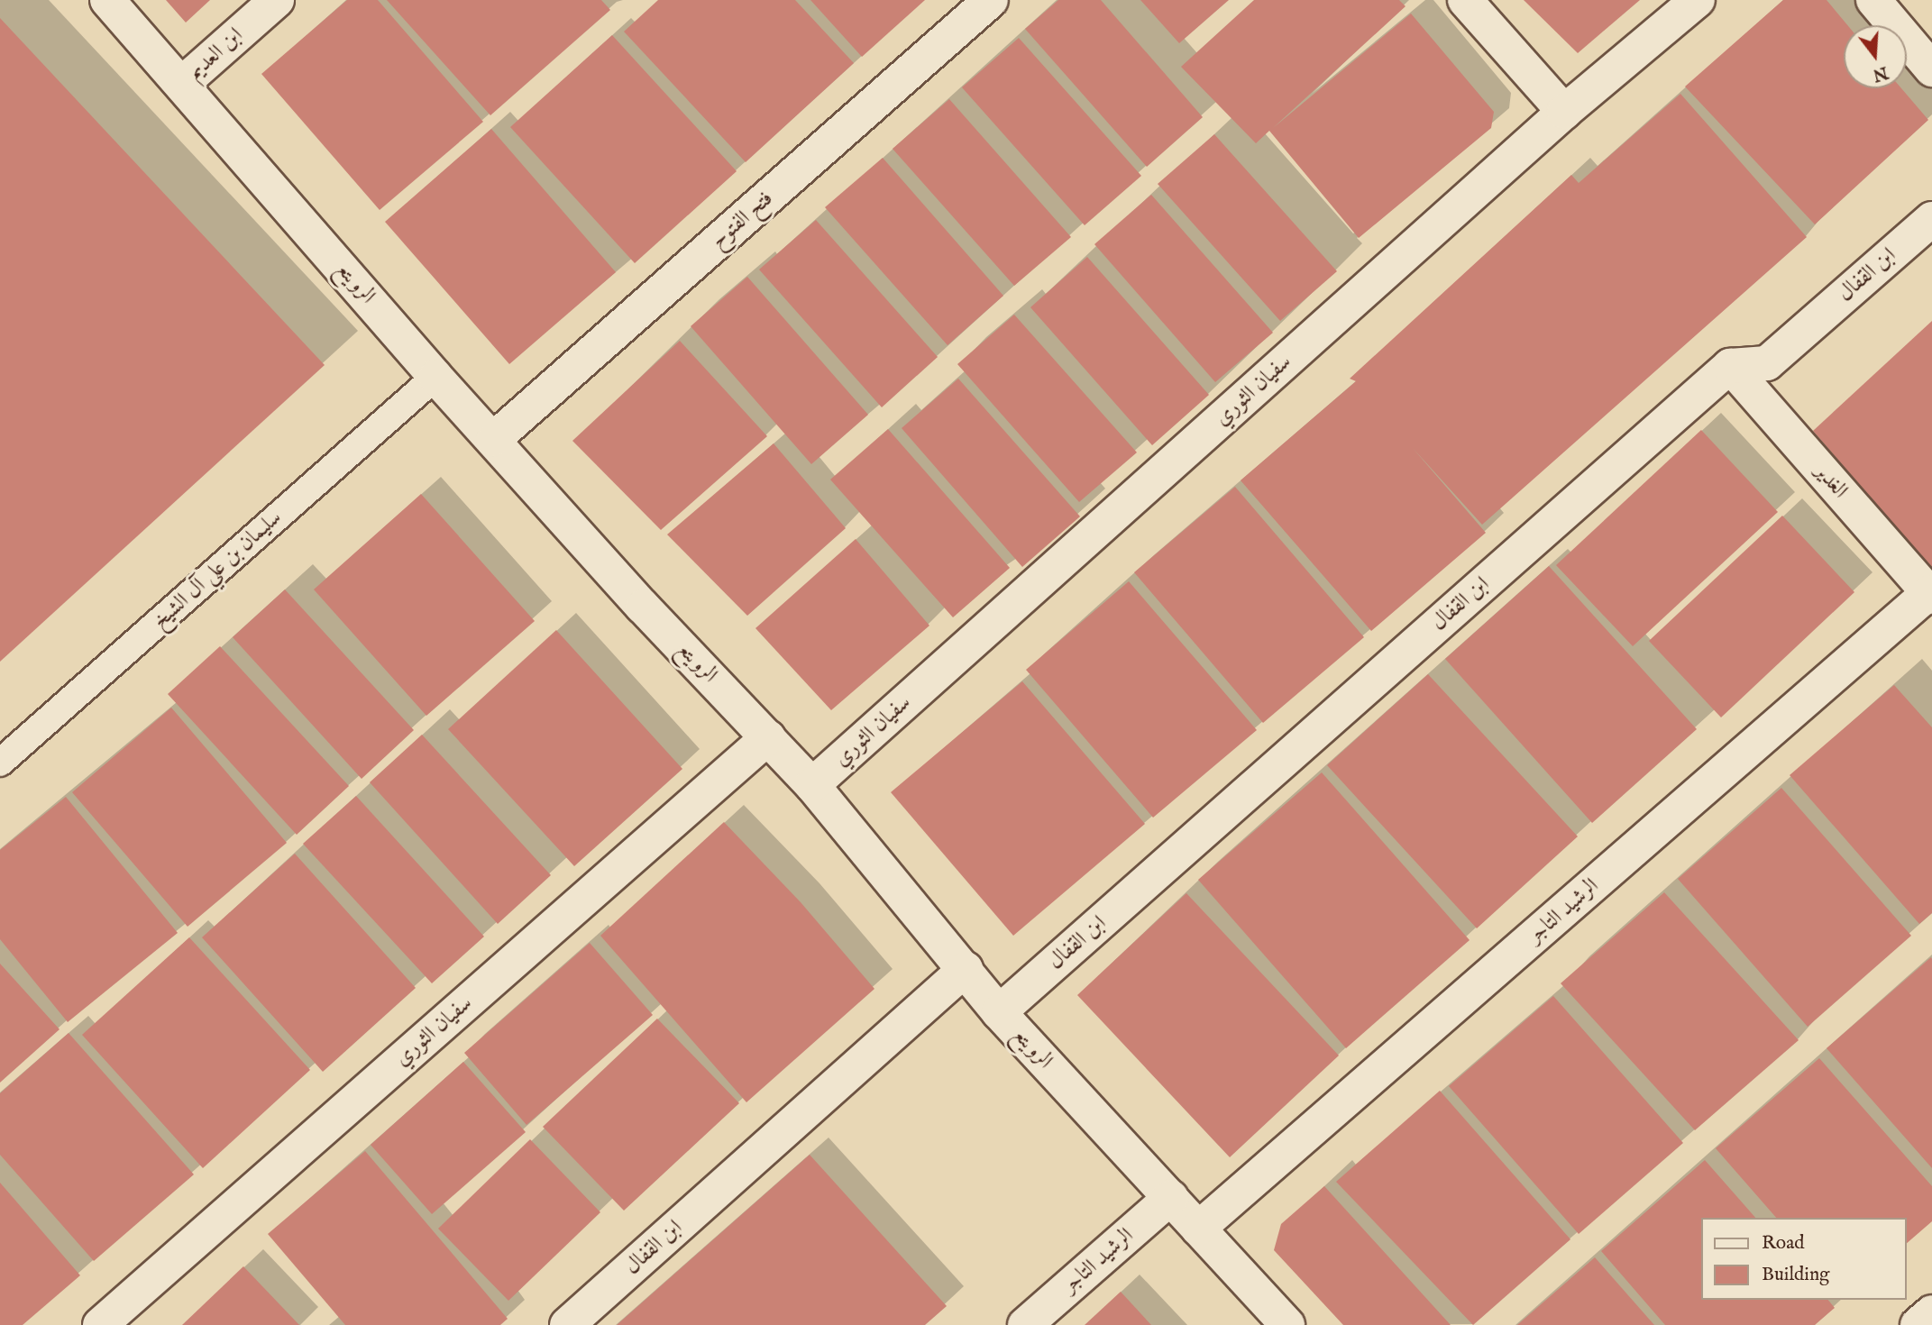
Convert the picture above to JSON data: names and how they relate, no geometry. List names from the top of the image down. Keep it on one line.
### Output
{"streets":{"street":["ابن العديم","فتح الفتوح","ابن القفال","الرويتع","سفيان الثوري","الغدير","الرشيد التاجر"],"lane":["سليمان بن علي آل الشيخ"]},"crossings":[["ابن العديم","الرويتع"],["فتح الفتوح","الرويتع"],["ابن القفال","الرويتع"],["ابن القفال","الغدير"],["الرويتع","سفيان الثوري"],["الرويتع","سليمان بن علي آل الشيخ"],["الرويتع","الرشيد التاجر"],["الغدير","الرشيد التاجر"]],"legend":["Road","Building"],"north":"bottom"}
